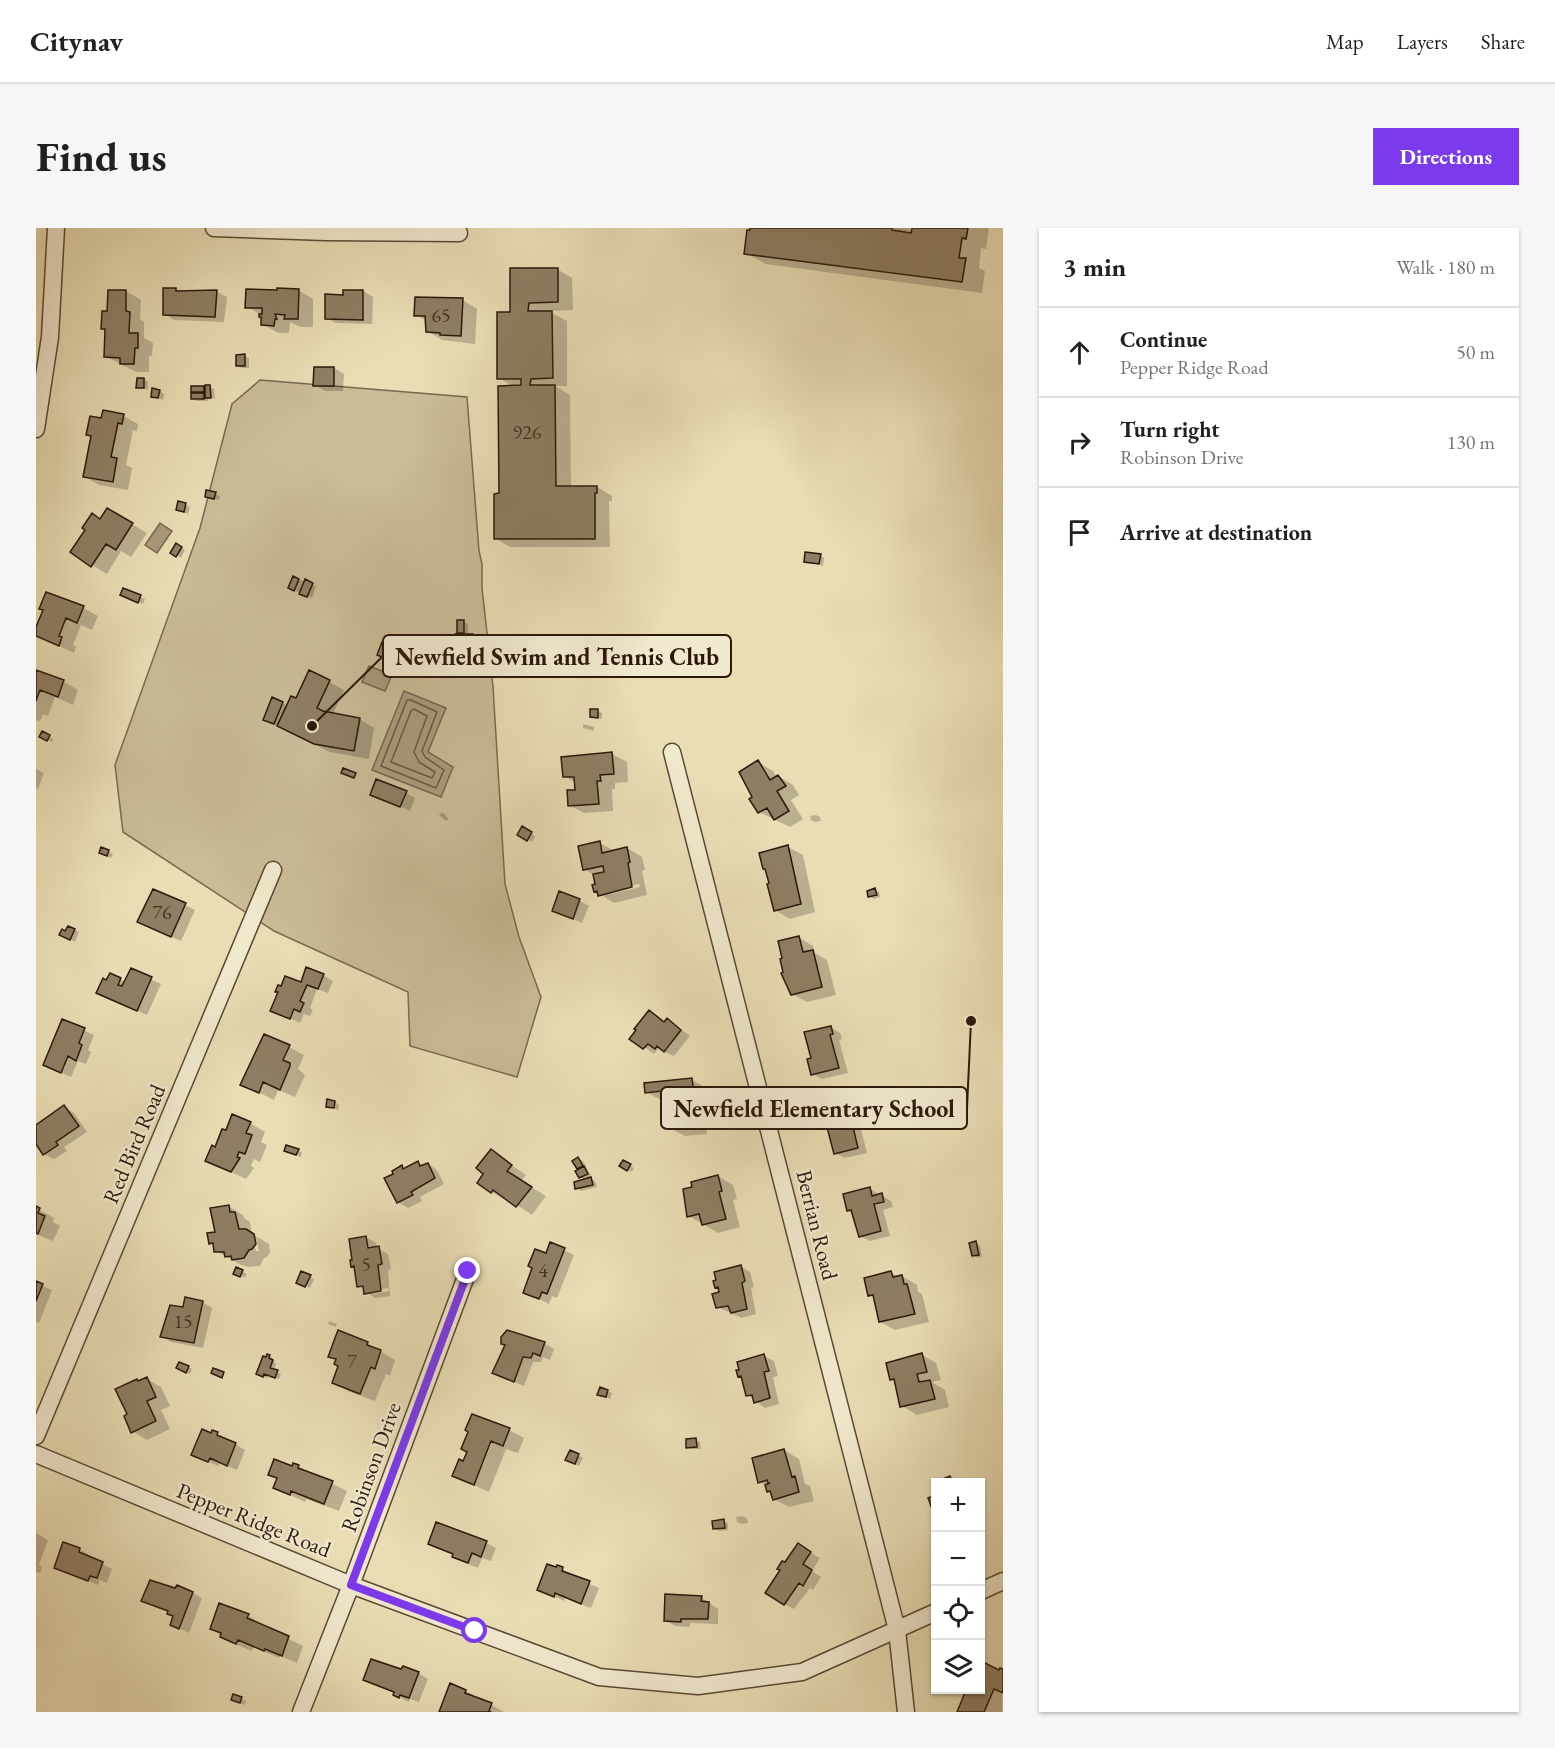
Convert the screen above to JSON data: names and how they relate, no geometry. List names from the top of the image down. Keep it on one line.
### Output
{"streets":{"street":["Red Bird Road","Berrian Road","Robinson Drive","Pepper Ridge Road"]},"crossings":[["Berrian Road","Pepper Ridge Road"],["Robinson Drive","Pepper Ridge Road"]],"places":["Newfield Swim and Tennis Club","Newfield Elementary School"],"house_numbers":["65","926","76","5","4","15","7"],"page":{"header":"Citynav","nav":["Map","Layers","Share"],"buttons":"Directions","title":"Find us","heading":["3 min","Walk · 180 m"],"list":[["Continue","Pepper Ridge Road","50 m"],["Turn right","Robinson Drive","130 m"],"Arrive at destination"],"map_buttons":["+","−"]}}
